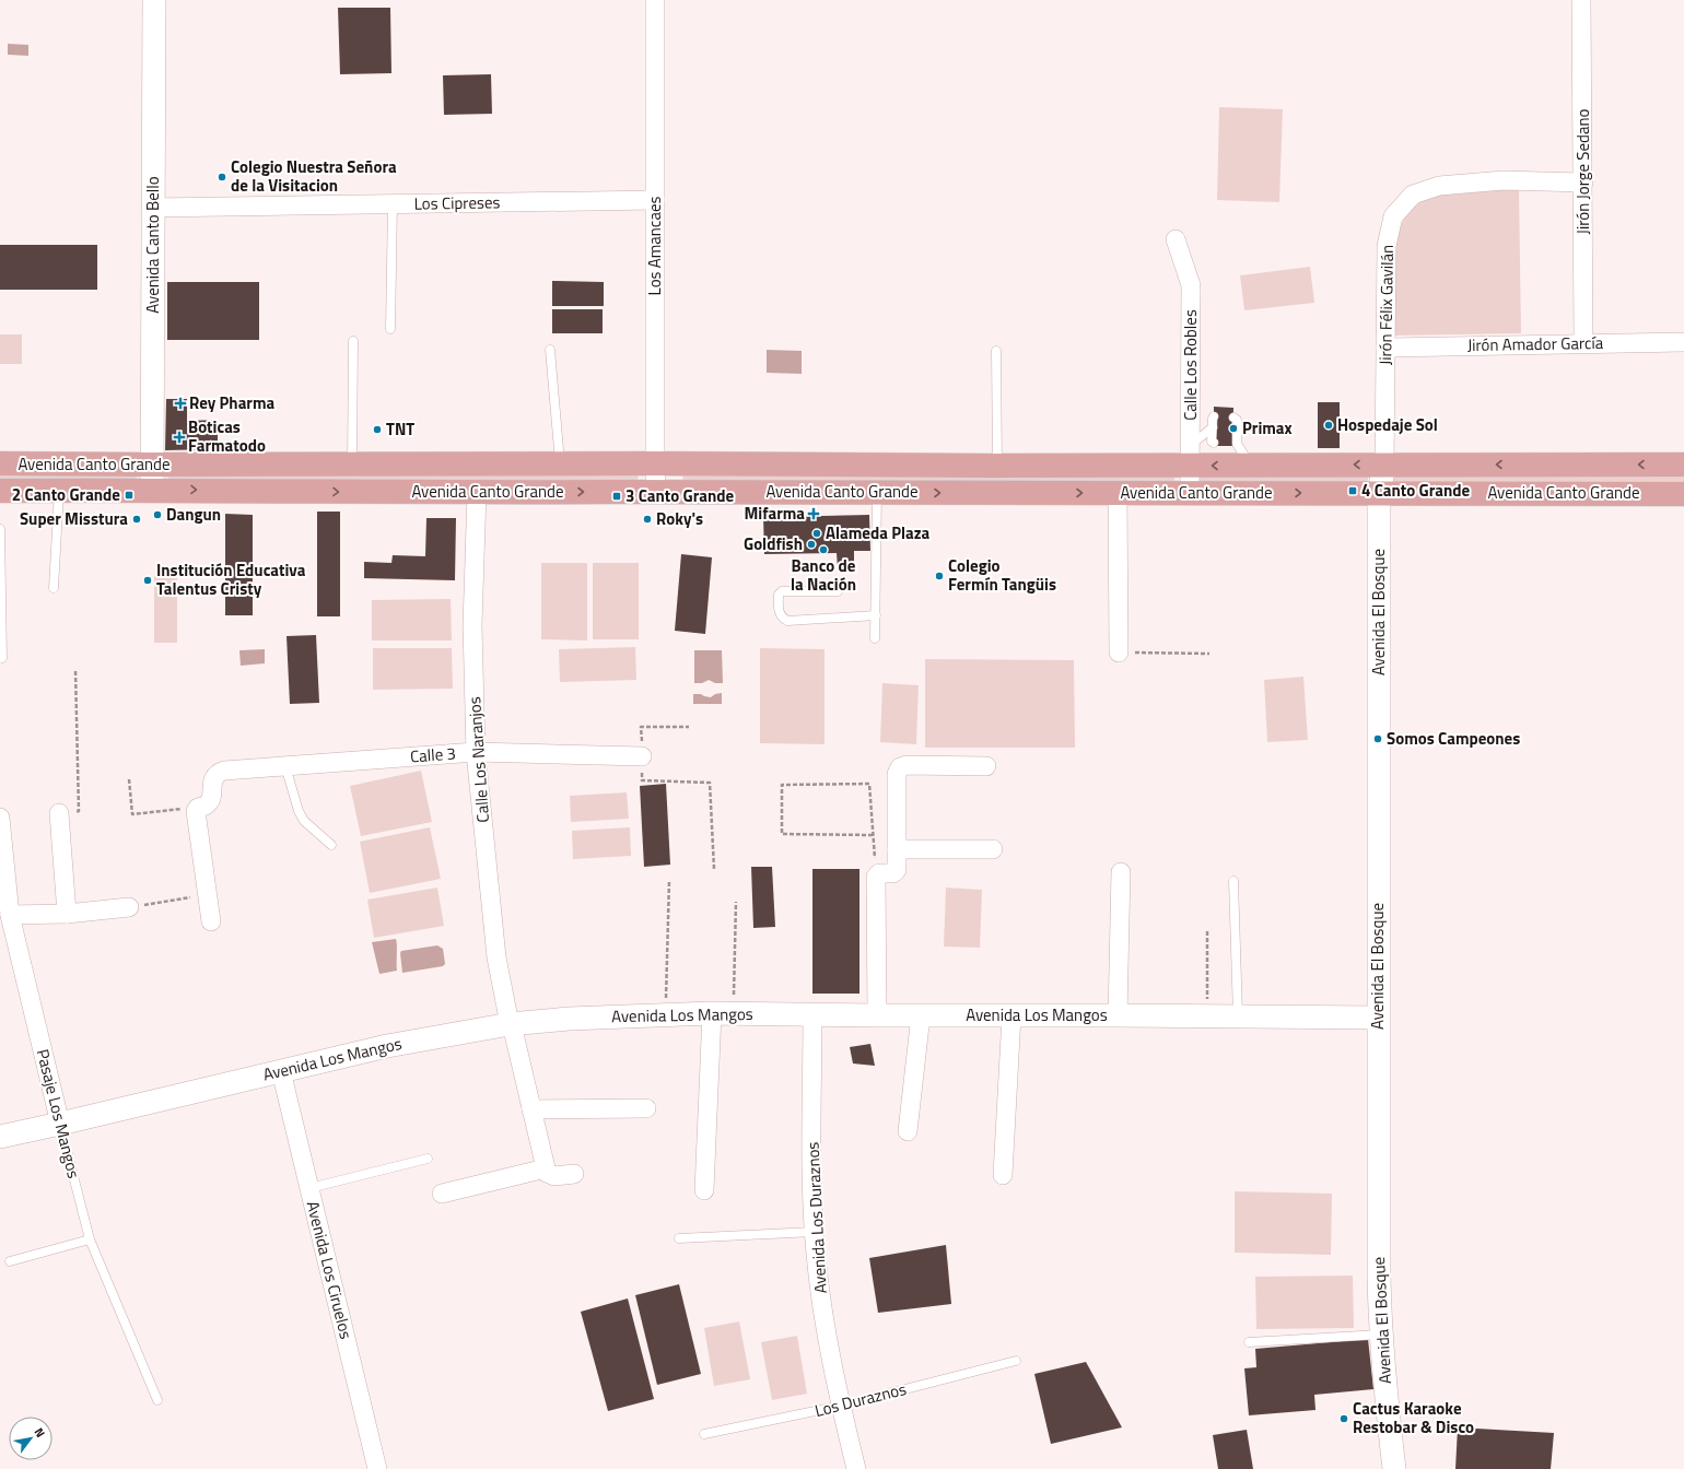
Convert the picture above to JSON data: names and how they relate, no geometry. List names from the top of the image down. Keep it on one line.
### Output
{"streets":{"main road":["Avenida Canto Grande"],"street":["Jirón Jorge Sedano","Los Cipreses","Avenida Canto Bello","Los Amancaes","Jirón Félix Gavilán","Jirón Amador García","Calle Los Robles","Avenida El Bosque","Calle 3","Calle Los Naranjos","Avenida Los Mangos","Pasaje Los Mangos","Avenida Los Duraznos","Avenida Los Ciruelos"],"lane":["Los Duraznos"]},"crossings":[["Jirón Jorge Sedano","Jirón Félix Gavilán"],["Jirón Jorge Sedano","Jirón Amador García"],["Los Cipreses","Avenida Canto Bello"],["Los Cipreses","Los Amancaes"],["Avenida Canto Bello","Avenida Canto Grande"],["Los Amancaes","Avenida Canto Grande"],["Jirón Félix Gavilán","Jirón Amador García"],["Jirón Félix Gavilán","Avenida Canto Grande"],["Jirón Félix Gavilán","Avenida El Bosque"],["Calle Los Robles","Avenida Canto Grande"],["Avenida Canto Grande","Avenida El Bosque"],["Avenida Canto Grande","Calle Los Naranjos"],["Avenida El Bosque","Avenida Los Mangos"],["Calle 3","Calle Los Naranjos"],["Calle Los Naranjos","Avenida Los Mangos"],["Avenida Los Mangos","Pasaje Los Mangos"],["Avenida Los Mangos","Avenida Los Duraznos"],["Avenida Los Mangos","Avenida Los Ciruelos"],["Avenida Los Duraznos","Los Duraznos"]],"places":{"other":["Colegio Nuestra Señora de la Visitacion","Hospedaje Sol","Primax","TNT","Dangun","Super Misstura","Roky's","Alameda Plaza","Goldfish","Banco de la Nación","Colegio Fermín Tangüis","Institución Educativa Talentus Cristy","Somos Campeones","Cactus Karaoke Restobar & Disco"],"health":["Rey Pharma","Boticas Farmatodo","Mifarma"],"transit":["4 Canto Grande","2 Canto Grande","3 Canto Grande"]},"north":"top right"}
